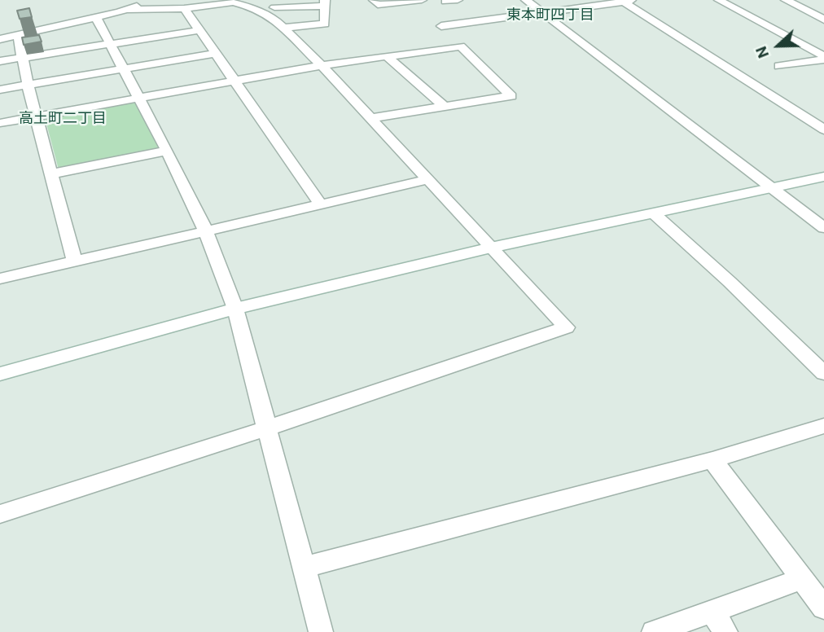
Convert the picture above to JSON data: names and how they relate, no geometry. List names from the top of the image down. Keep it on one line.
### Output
{"districts":["東本町四丁目","高土町二丁目"],"north":"left"}
